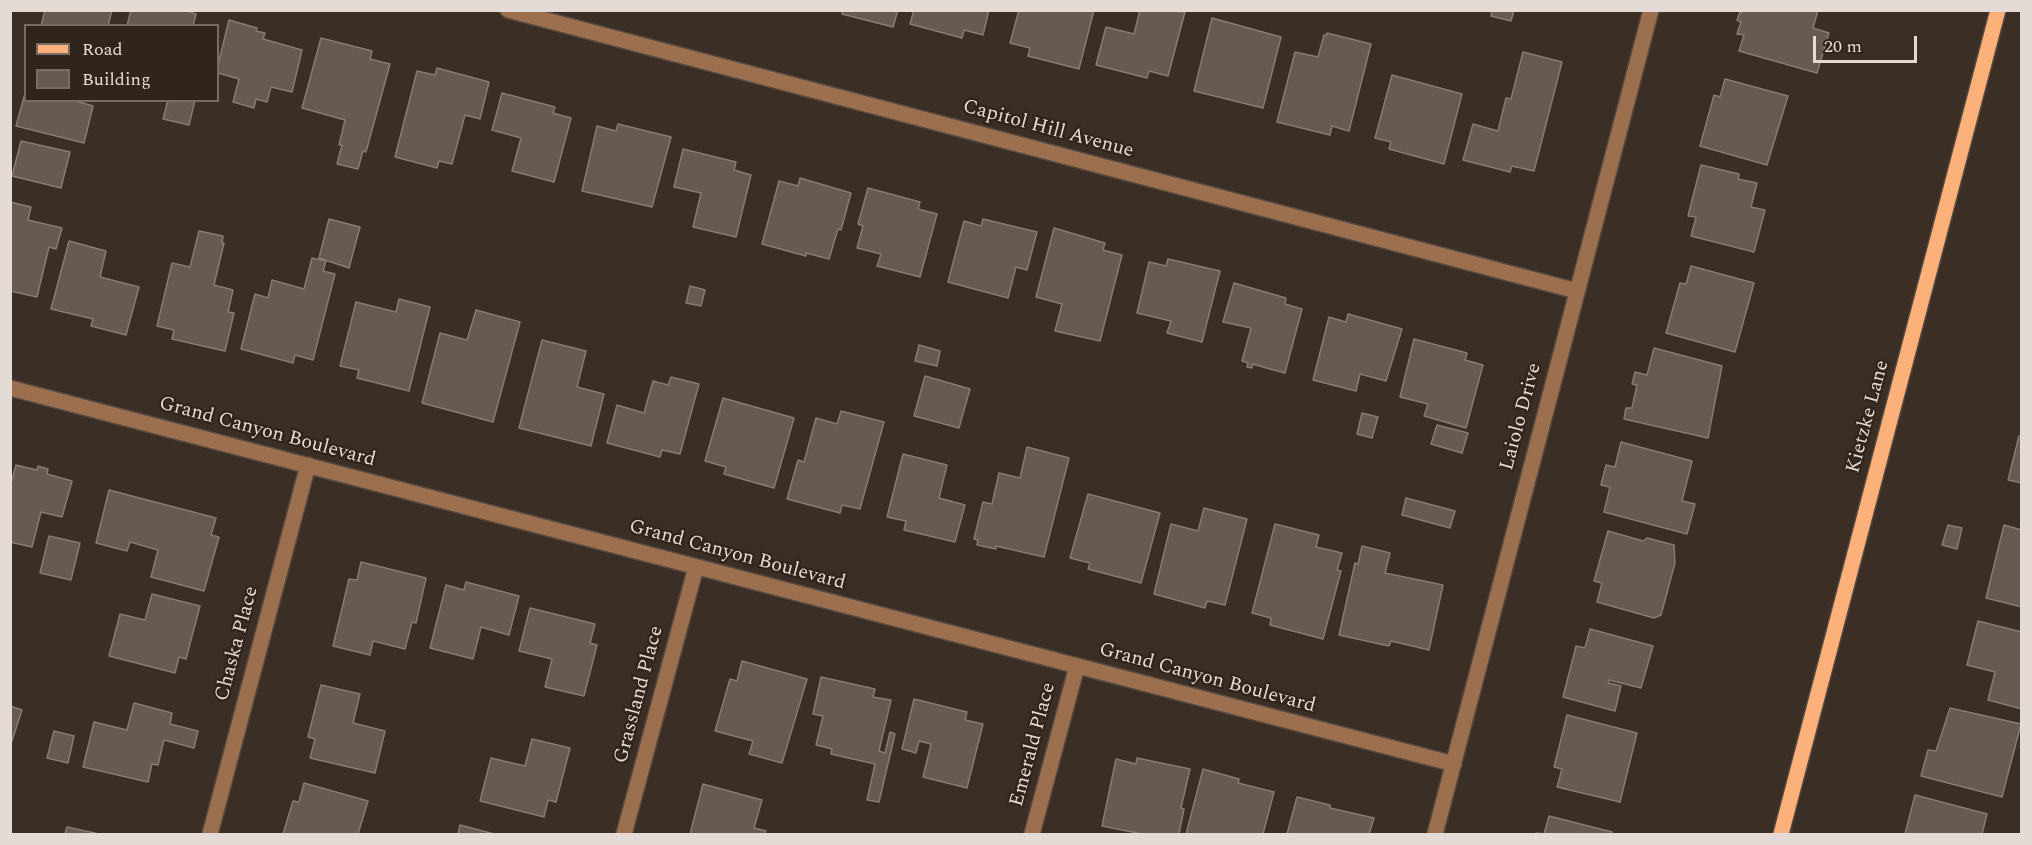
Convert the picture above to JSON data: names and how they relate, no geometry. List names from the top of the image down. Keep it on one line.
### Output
{"streets":{"main road":["Kietzke Lane"],"street":["Capitol Hill Avenue","Laiolo Drive","Grand Canyon Boulevard","Chaska Place","Grassland Place","Emerald Place"]},"crossings":[["Capitol Hill Avenue","Laiolo Drive"],["Laiolo Drive","Grand Canyon Boulevard"],["Grand Canyon Boulevard","Chaska Place"],["Grand Canyon Boulevard","Grassland Place"],["Grand Canyon Boulevard","Emerald Place"]],"legend":["Road","Building"],"scale_bar":"20 m"}
